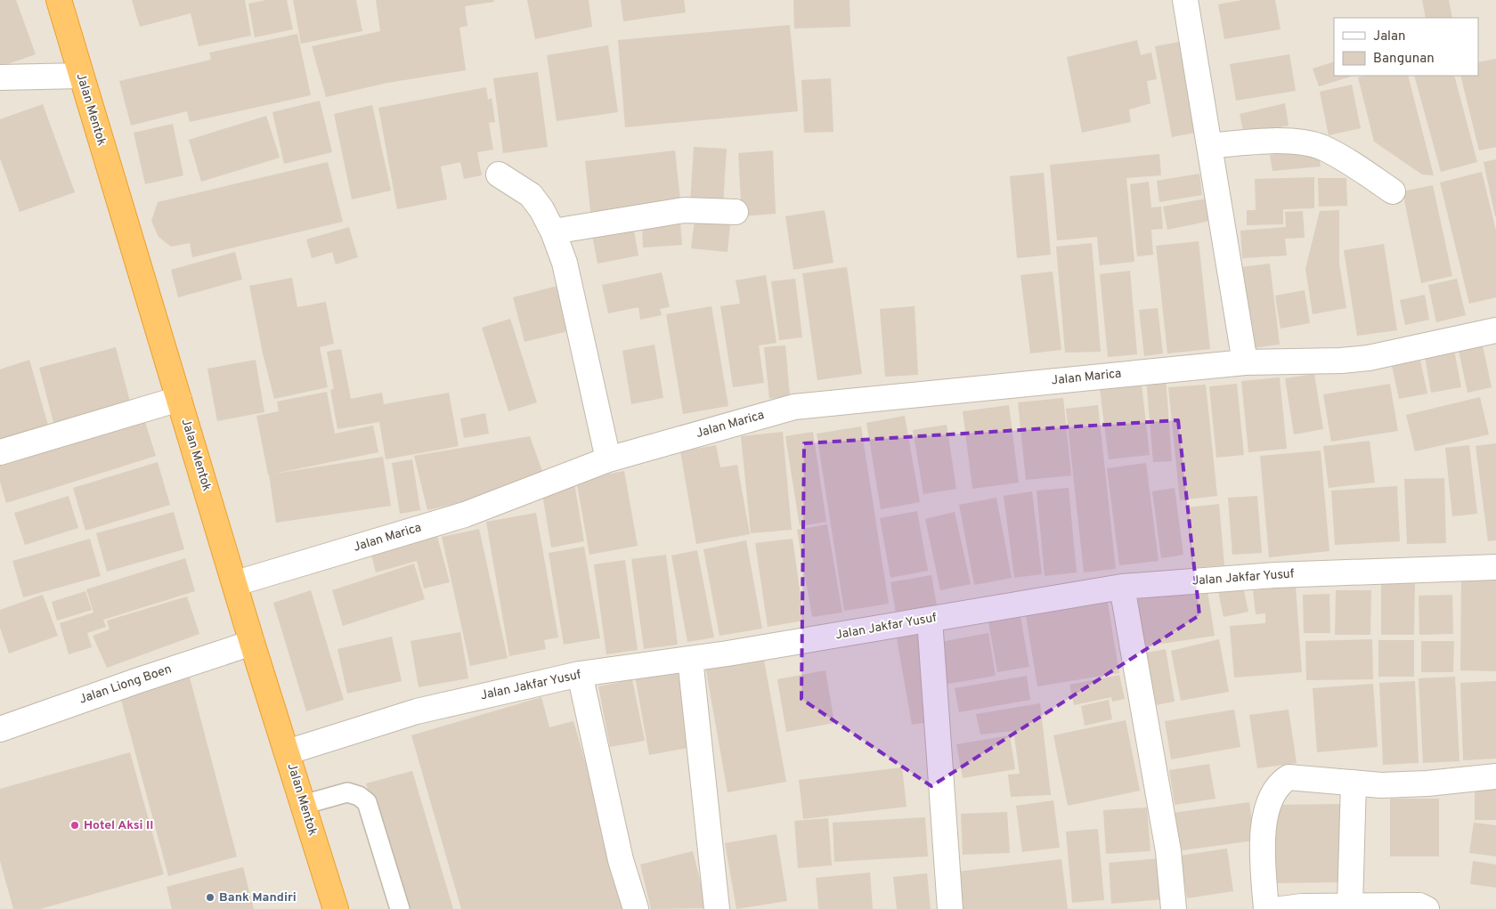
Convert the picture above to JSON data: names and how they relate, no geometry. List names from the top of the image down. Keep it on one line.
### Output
{"streets":{"highway":["Jalan Mentok"],"street":["Jalan Marica","Jalan Jakfar Yusuf","Jalan Liong Boen"]},"crossings":[["Jalan Mentok","Jalan Marica"],["Jalan Mentok","Jalan Jakfar Yusuf"],["Jalan Mentok","Jalan Liong Boen"]],"places":["Hotel Aksi II","Bank Mandiri"],"legend":["Jalan","Bangunan"]}
